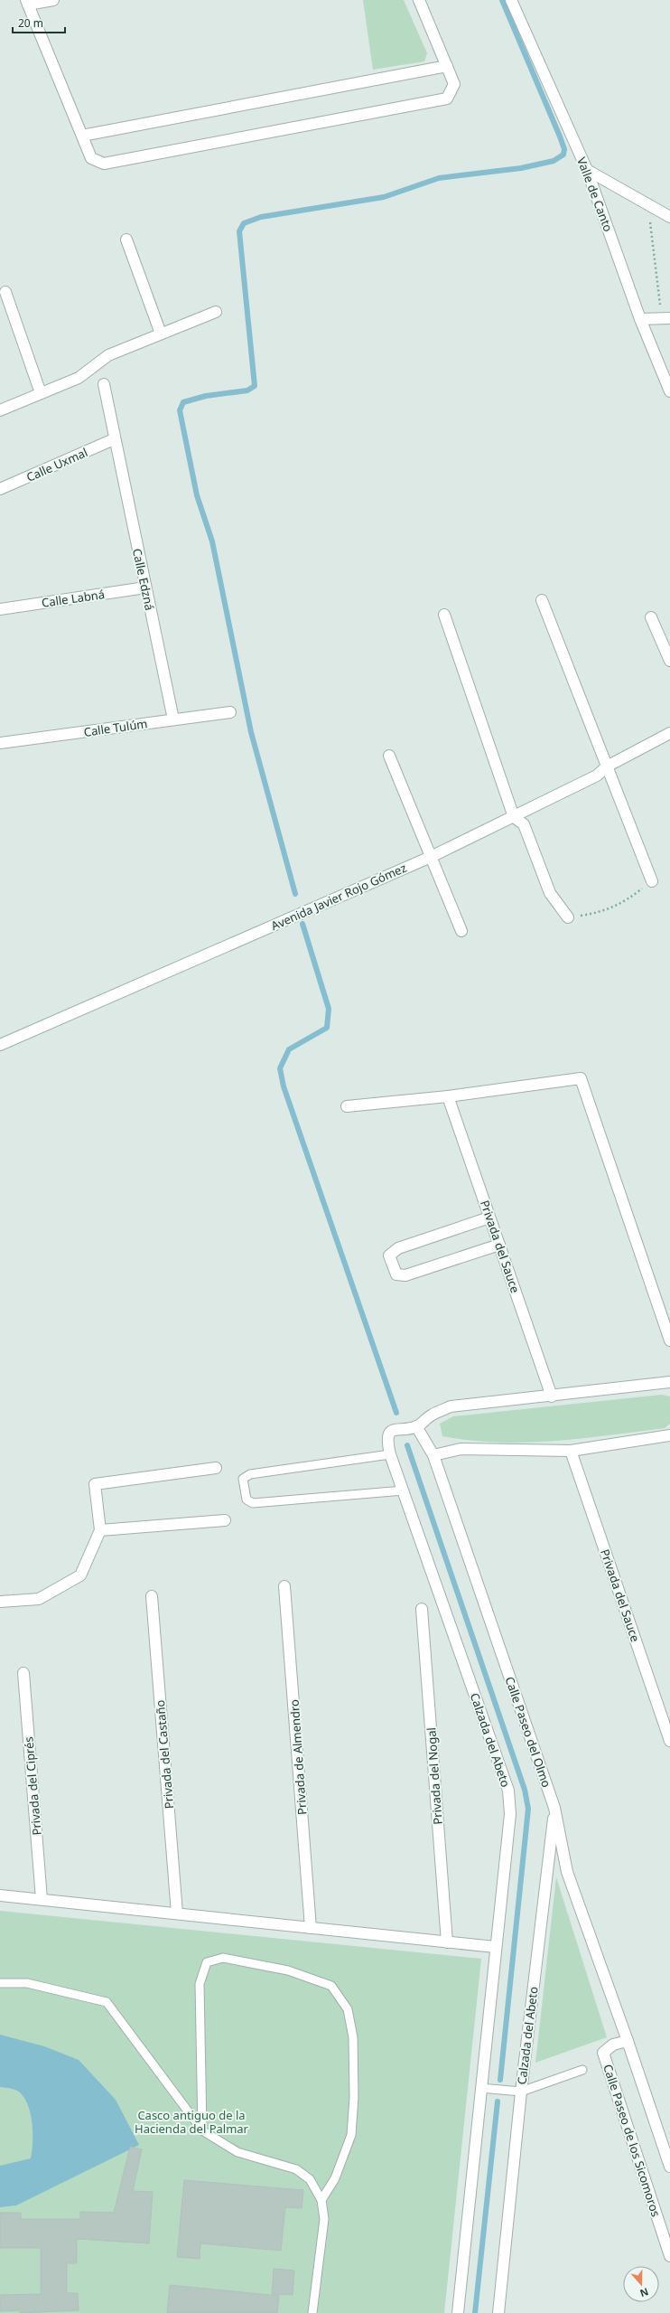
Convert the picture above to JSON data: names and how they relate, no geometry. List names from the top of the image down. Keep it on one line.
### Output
{"streets":{"street":["Valle de Canto","Calle Uxmal","Calle Edzná","Calle Labná","Calle Tulúm","Avenida Javier Rojo Gómez","Privada del Sauce","Calle Paseo del Olmo","Calzada del Abeto","Privada del Castaño","Privada de Almendro","Privada del Nogal","Privada del Ciprés","Calle Paseo de los Sicomoros"]},"crossings":[["Calle Uxmal","Calle Edzná"],["Calle Edzná","Calle Labná"],["Calle Edzná","Calle Tulúm"],["Calle Paseo del Olmo","Calzada del Abeto"],["Calle Paseo del Olmo","Calle Paseo de los Sicomoros"]],"parks":["Casco antiguo de la Hacienda del Palmar"],"scale_bar":"20 m","north":"bottom"}
